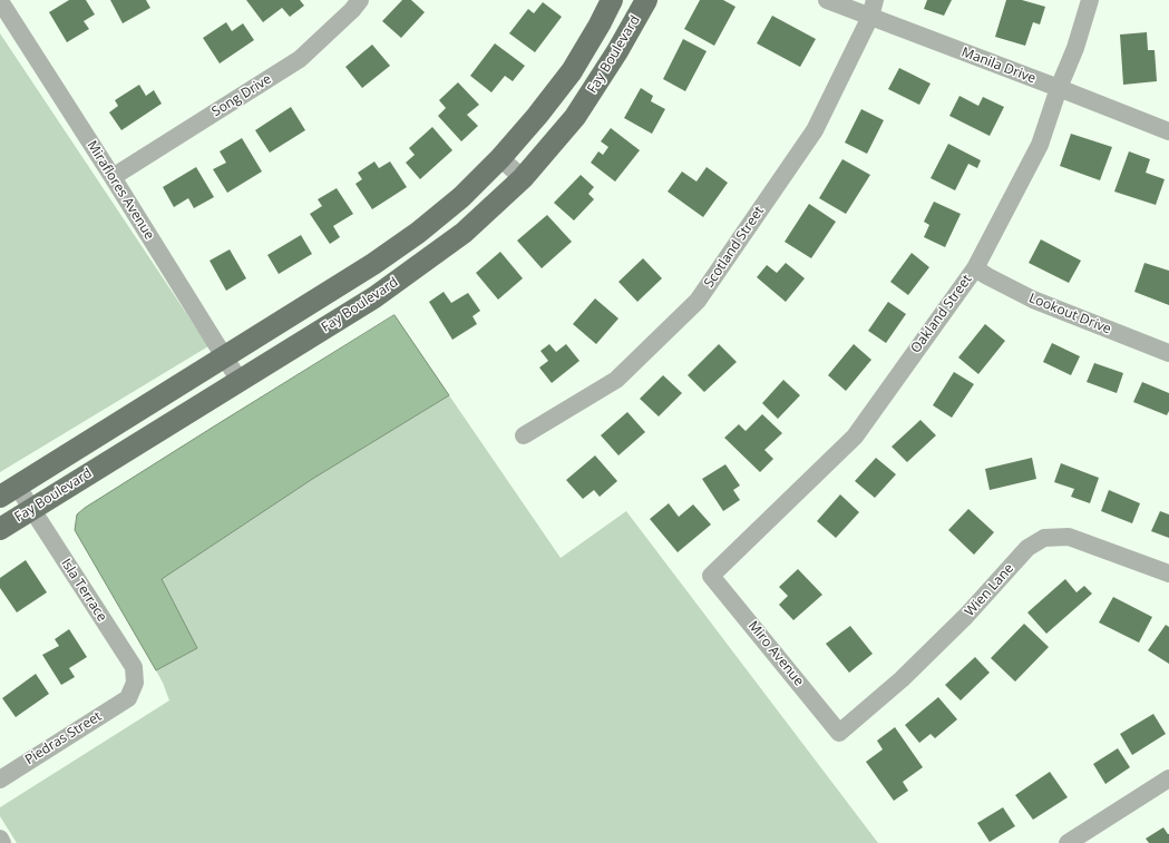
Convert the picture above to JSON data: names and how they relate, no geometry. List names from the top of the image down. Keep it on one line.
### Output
{"streets":{"main road":["Fay Boulevard"],"street":["Manila Drive","Song Drive","Miraflores Avenue","Scotland Street","Oakland Street","Lookout Drive","Isla Terrace","Wien Lane","Miro Avenue","Piedras Street"]},"crossings":[["Fay Boulevard","Miraflores Avenue"],["Fay Boulevard","Isla Terrace"],["Manila Drive","Scotland Street"],["Manila Drive","Oakland Street"],["Song Drive","Miraflores Avenue"],["Oakland Street","Lookout Drive"],["Oakland Street","Miro Avenue"],["Isla Terrace","Piedras Street"],["Wien Lane","Miro Avenue"]]}
